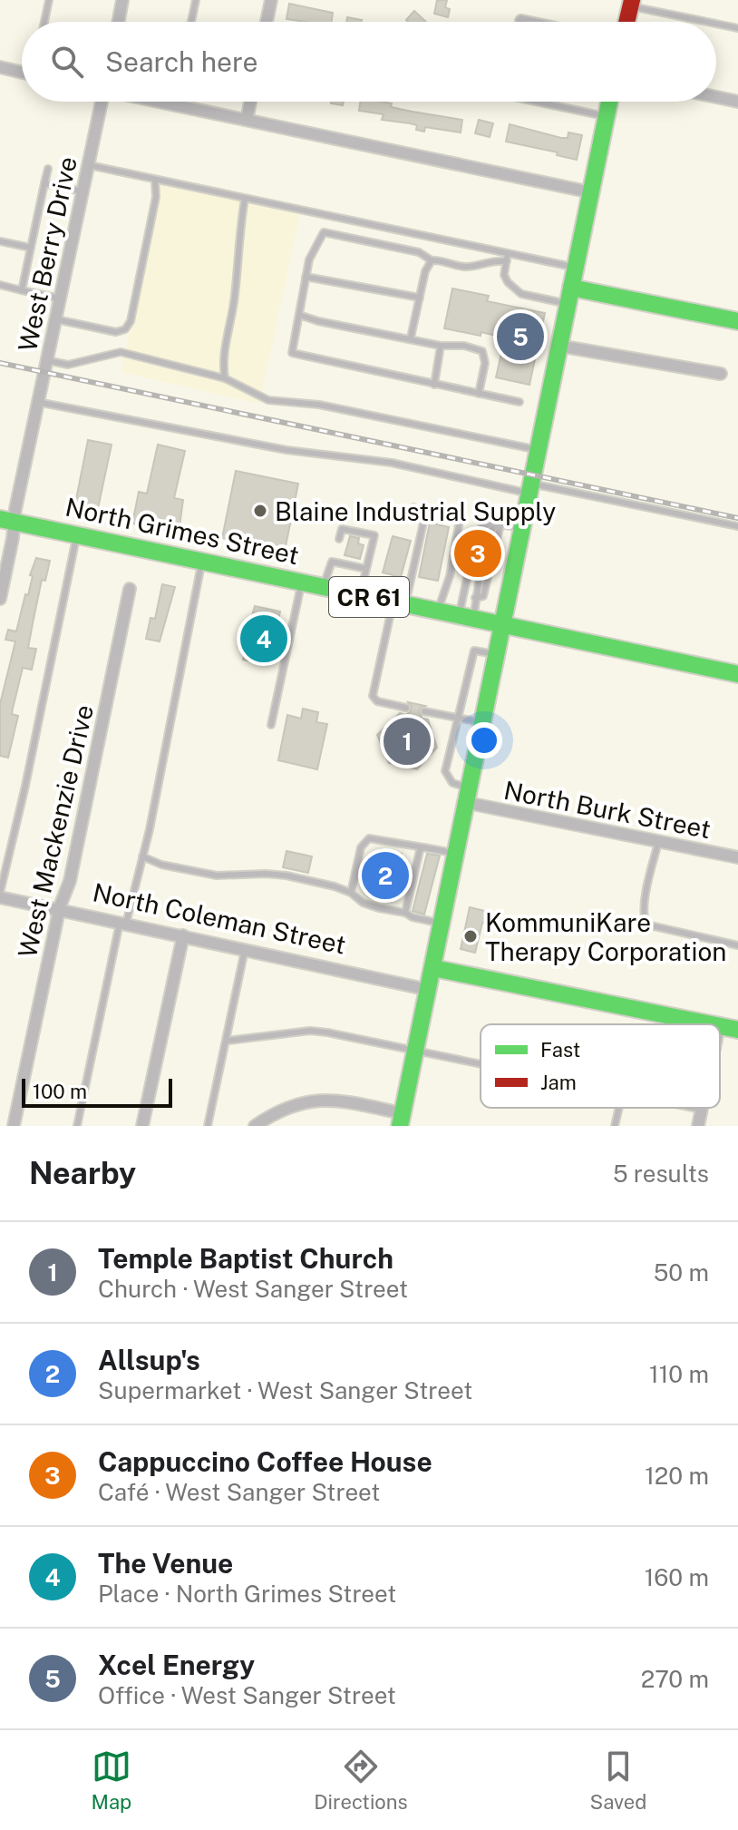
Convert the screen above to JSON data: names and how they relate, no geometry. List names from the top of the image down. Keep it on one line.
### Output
{"streets":{"main road":["North Grimes Street","CR 61"],"street":["West Berry Drive","North Burk Street","West Mackenzie Drive","North Coleman Street"]},"crossings":[["West Berry Drive","North Grimes Street"],["West Mackenzie Drive","North Coleman Street"]],"places":["Blaine Industrial Supply","KommuniKare Therapy Corporation"],"legend":["Fast","Jam"],"scale_bar":"100 m","page":{"search":"Search here","pins":["5","3","4","1","2"],"scale":"100 m","heading":["Nearby","5 results"],"list":[{"mark":"1","name":"Temple Baptist Church","note":"Church · West Sanger Street","value":"50 m"},{"mark":"2","name":"Allsup's","note":"Supermarket · West Sanger Street","value":"110 m"},{"mark":"3","name":"Cappuccino Coffee House","note":"Café · West Sanger Street","value":"120 m"},{"mark":"4","name":"The Venue","note":"Place · North Grimes Street","value":"160 m"},{"mark":"5","name":"Xcel Energy","note":"Office · West Sanger Street","value":"270 m"}],"nav":["Map","Directions","Saved"]}}
